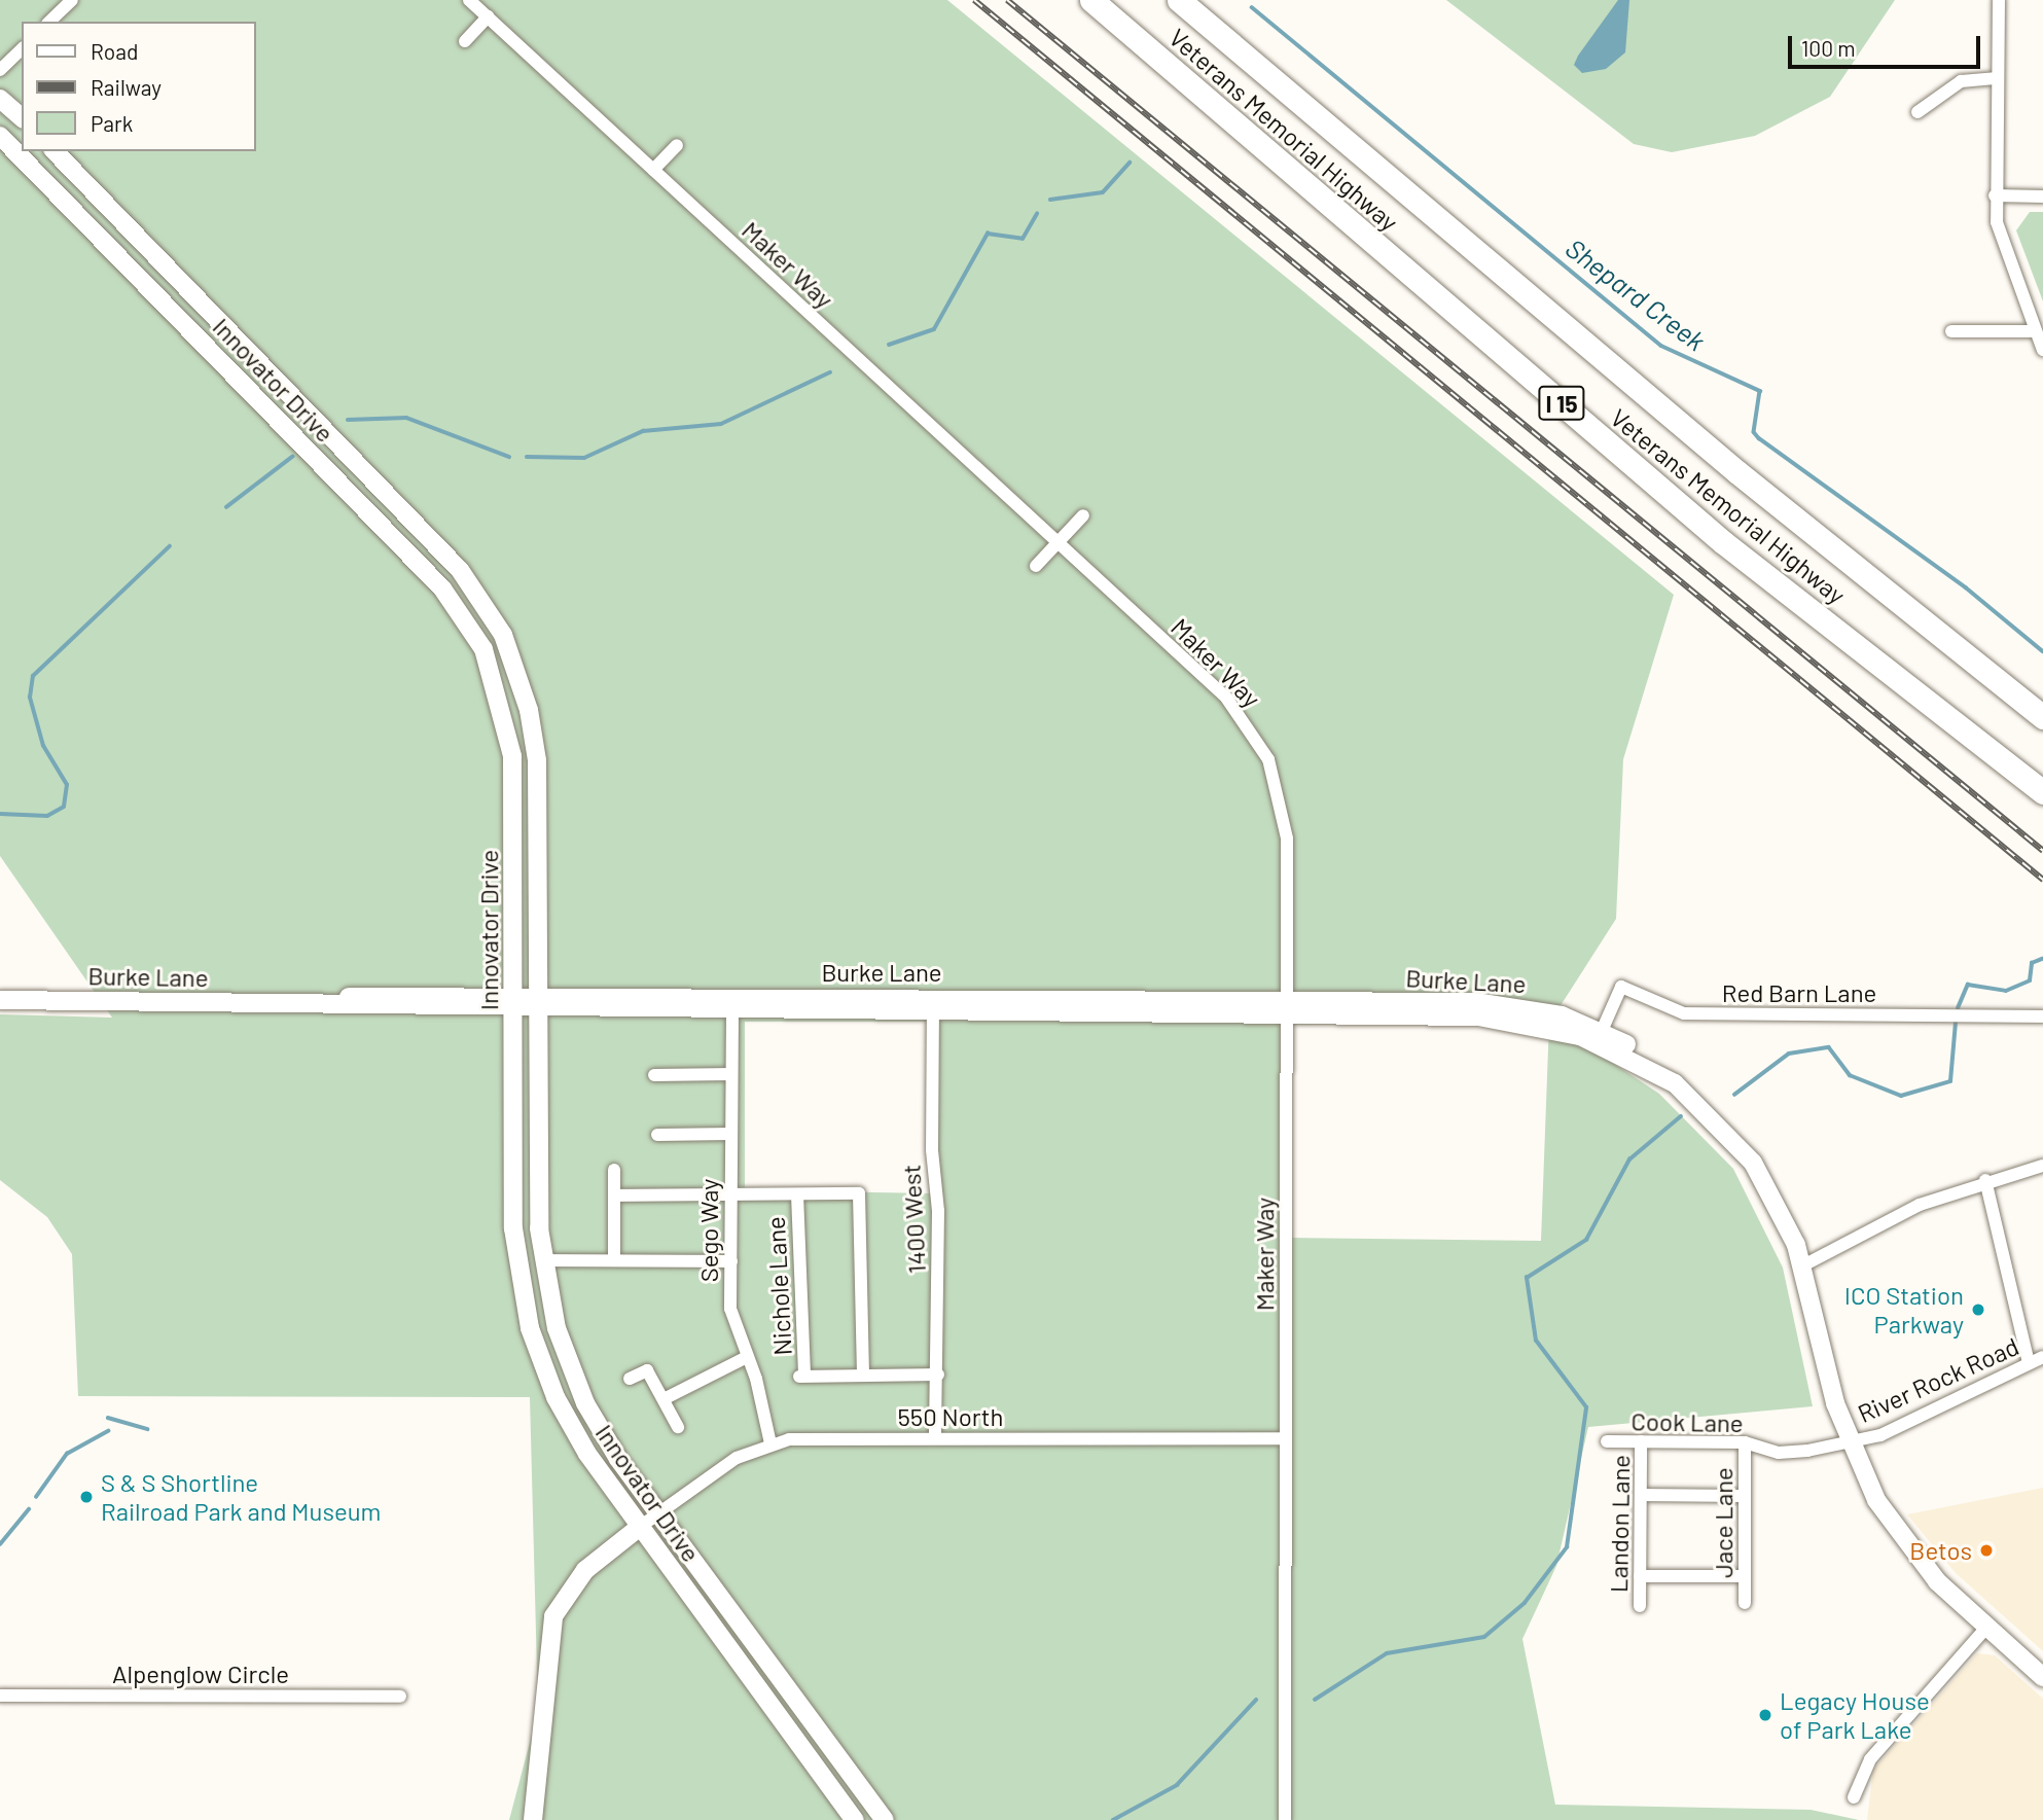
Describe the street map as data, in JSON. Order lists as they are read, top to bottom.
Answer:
{
  "streets": {
    "highway": ["Veterans Memorial Highway", "I 15"],
    "main road": ["Innovator Drive", "Burke Lane"],
    "street": [
      "Maker Way",
      "Red Barn Lane",
      "1400 West",
      "Sego Way",
      "Nichole Lane",
      "River Rock Road",
      "550 North",
      "Cook Lane",
      "Jace Lane",
      "Landon Lane",
      "Alpenglow Circle"
    ]
  },
  "crossings": [
    ["Maker Way", "Burke Lane"],
    ["Maker Way", "550 North"],
    ["Innovator Drive", "Burke Lane"],
    ["Innovator Drive", "550 North"],
    ["Burke Lane", "Red Barn Lane"],
    ["Burke Lane", "1400 West"],
    ["Burke Lane", "Sego Way"],
    ["Burke Lane", "River Rock Road"],
    ["Burke Lane", "Cook Lane"],
    ["1400 West", "550 North"],
    ["Sego Way", "550 North"],
    ["River Rock Road", "Cook Lane"],
    ["Cook Lane", "Jace Lane"],
    ["Cook Lane", "Landon Lane"]
  ],
  "water": ["Shepard Creek"],
  "places": [
    "ICO Station Parkway",
    "S & S Shortline Railroad Park and Museum",
    "Betos",
    "Legacy House of Park Lake"
  ],
  "legend": ["Road", "Railway", "Park"],
  "scale_bar": "100 m"
}
